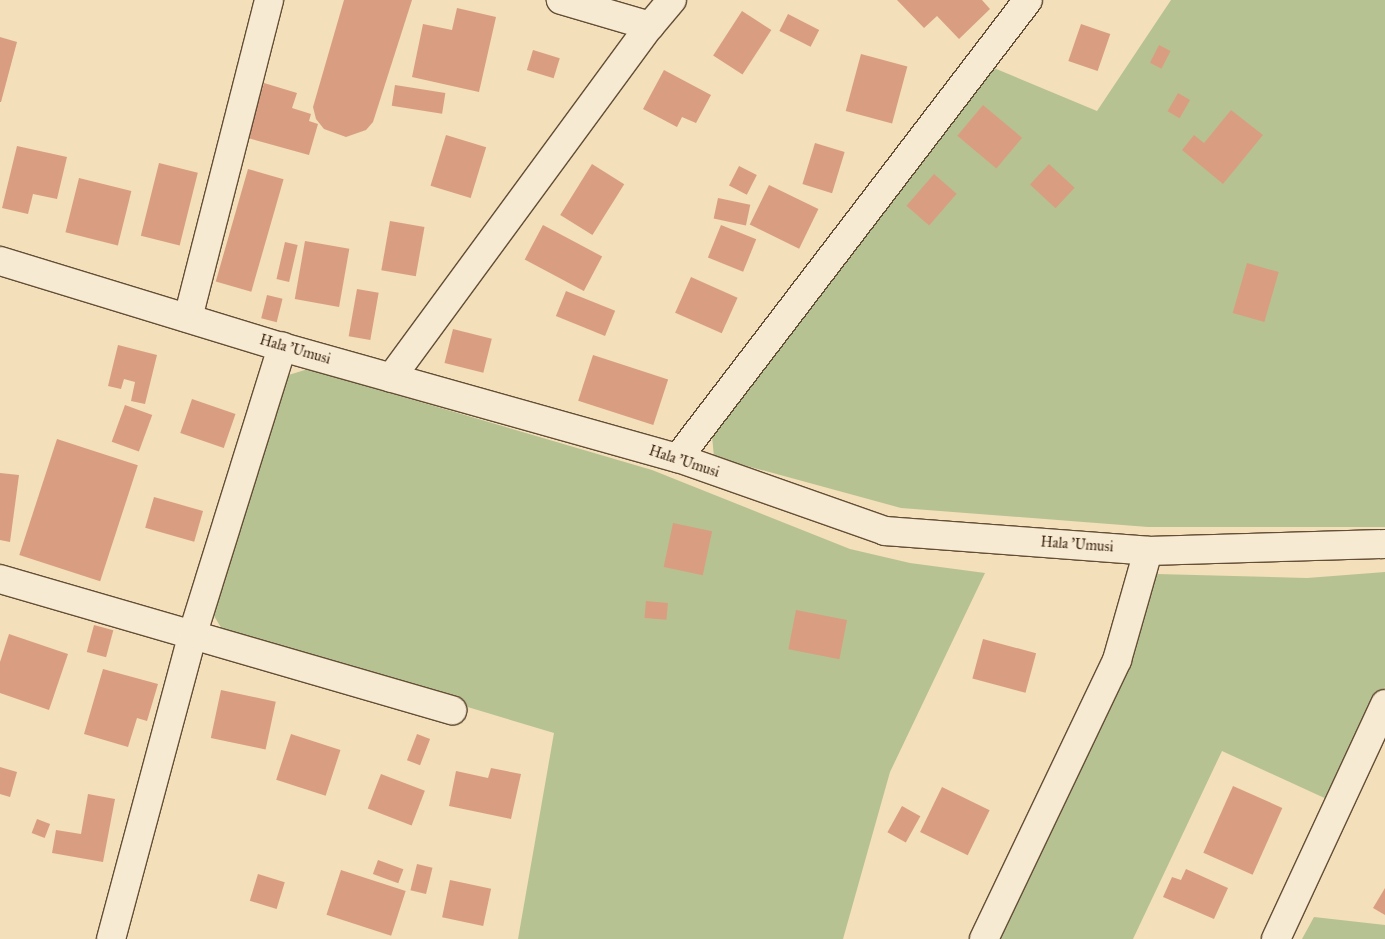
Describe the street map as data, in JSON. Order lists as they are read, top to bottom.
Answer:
{
  "streets": {
    "street": ["Hala 'Umusi"]
  }
}
